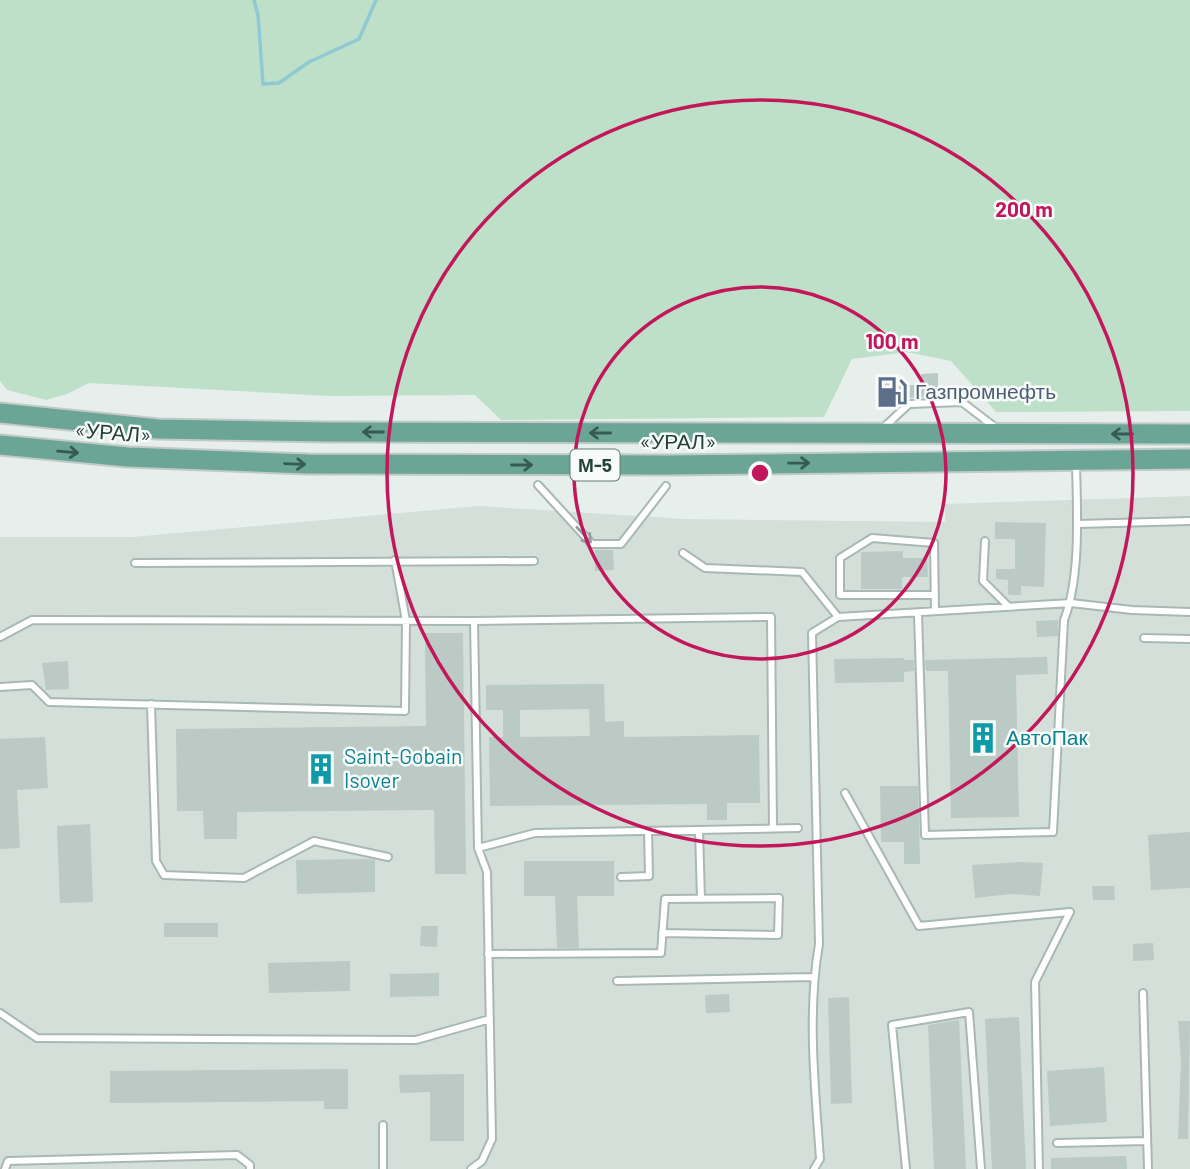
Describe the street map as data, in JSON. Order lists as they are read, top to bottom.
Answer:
{
  "streets": {
    "main road": ["«УРАЛ»", "М-5"]
  },
  "places": {
    "fuel station": ["Газпромнефть"],
    "building": ["АвтоПак", "Saint-Gobain Isover"]
  },
  "rings": ["200 m", "100 m"]
}
